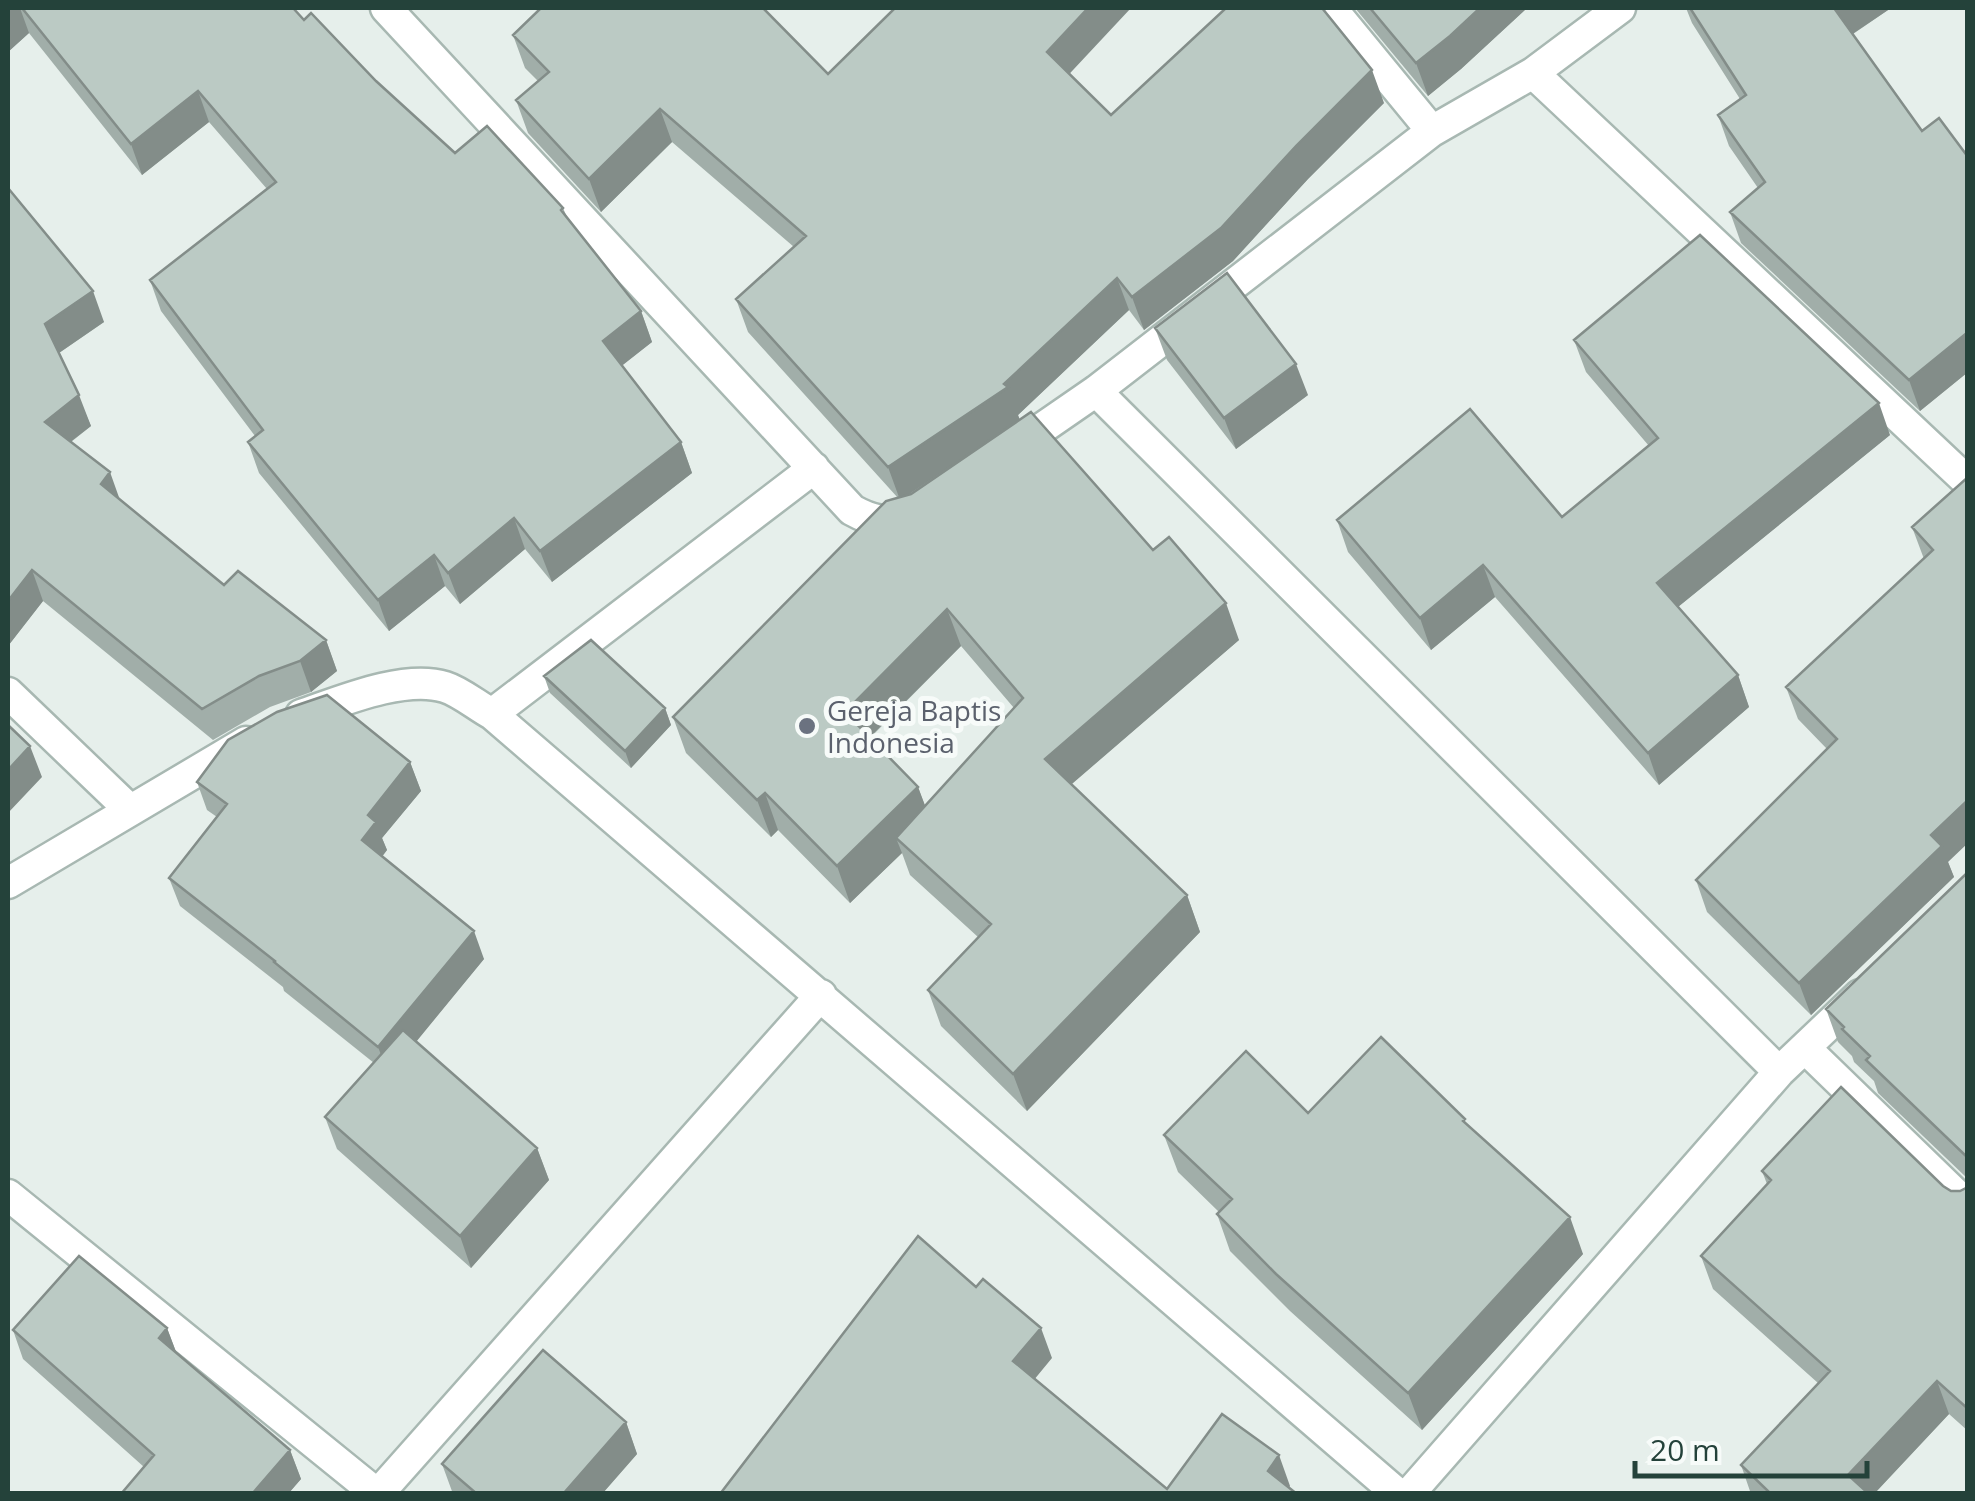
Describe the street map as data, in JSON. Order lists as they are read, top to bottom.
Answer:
{
  "places": ["Gereja Baptis Indonesia"],
  "scale_bar": "20 m"
}
